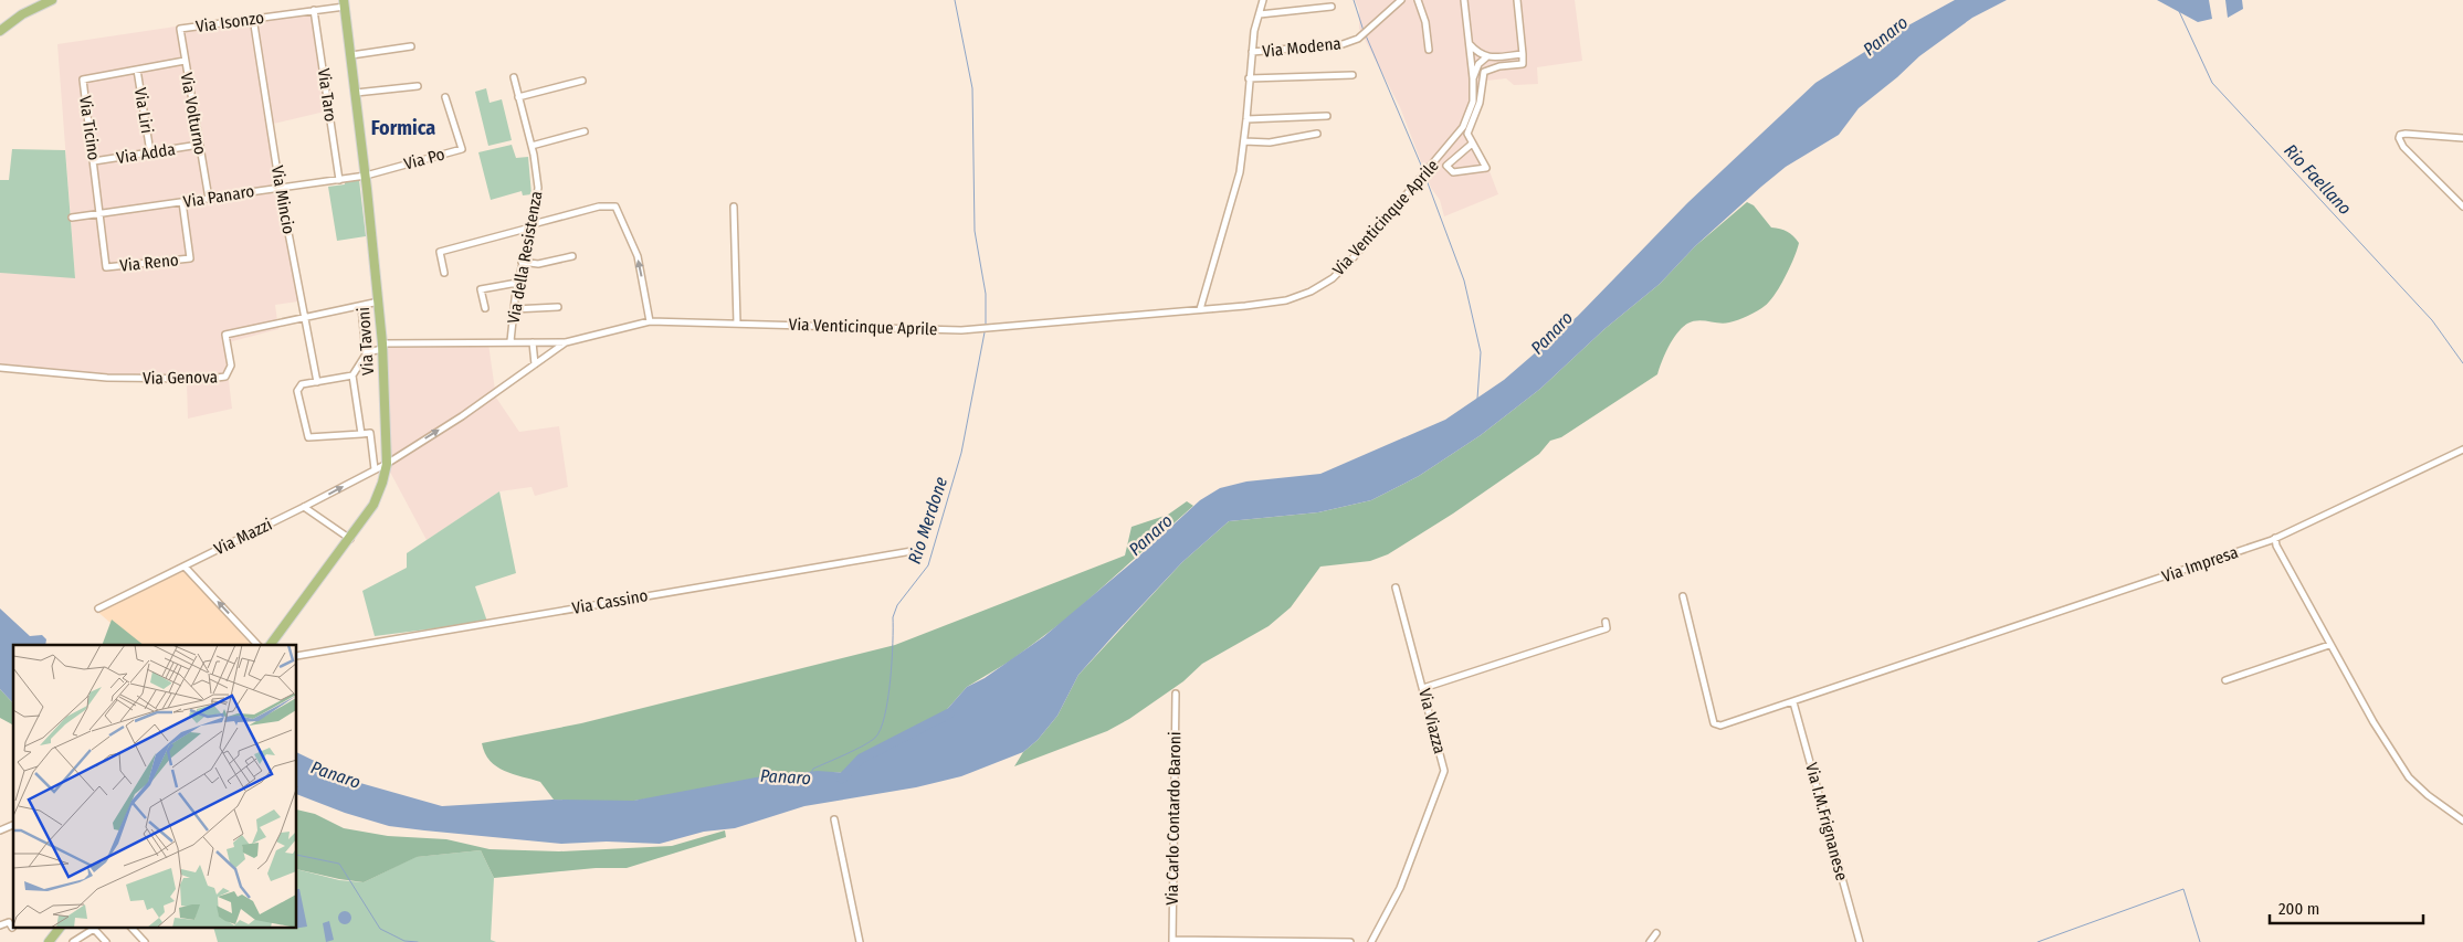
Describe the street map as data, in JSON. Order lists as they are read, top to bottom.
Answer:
{
  "streets": {
    "main road": ["Via Tavoni"],
    "street": [
      "Via Isonzo",
      "Via Modena",
      "Via Taro",
      "Via Liri",
      "Via Volturno",
      "Via Ticino",
      "Via Adda",
      "Via Po",
      "Via Panaro",
      "Via Mincio",
      "Via Venticinque Aprile",
      "Via della Resistenza",
      "Via Reno",
      "Via Genova",
      "Via Mazzi",
      "Via Impresa",
      "Via Cassino",
      "Via Viazza",
      "Via Carlo Contardo Baroni",
      "Via I.M.Frignanese"
    ]
  },
  "crossings": [
    ["Via Isonzo", "Via Taro"],
    ["Via Isonzo", "Via Volturno"],
    ["Via Isonzo", "Via Mincio"],
    ["Via Isonzo", "Via Tavoni"],
    ["Via Taro", "Via Panaro"],
    ["Via Liri", "Via Ticino"],
    ["Via Liri", "Via Adda"],
    ["Via Volturno", "Via Ticino"],
    ["Via Volturno", "Via Adda"],
    ["Via Volturno", "Via Panaro"],
    ["Via Ticino", "Via Adda"],
    ["Via Ticino", "Via Panaro"],
    ["Via Ticino", "Via Reno"],
    ["Via Po", "Via Panaro"],
    ["Via Po", "Via Tavoni"],
    ["Via Panaro", "Via Mincio"],
    ["Via Panaro", "Via Reno"],
    ["Via Panaro", "Via Tavoni"],
    ["Via Mincio", "Via Genova"],
    ["Via Venticinque Aprile", "Via Tavoni"],
    ["Via Venticinque Aprile", "Via Mazzi"],
    ["Via Tavoni", "Via Genova"],
    ["Via Tavoni", "Via Mazzi"],
    ["Via Impresa", "Via I.M.Frignanese"]
  ],
  "districts": ["Formica"],
  "water": ["Panaro", "Rio Faellano", "Rio Merdone"],
  "scale_bar": "200 m"
}
